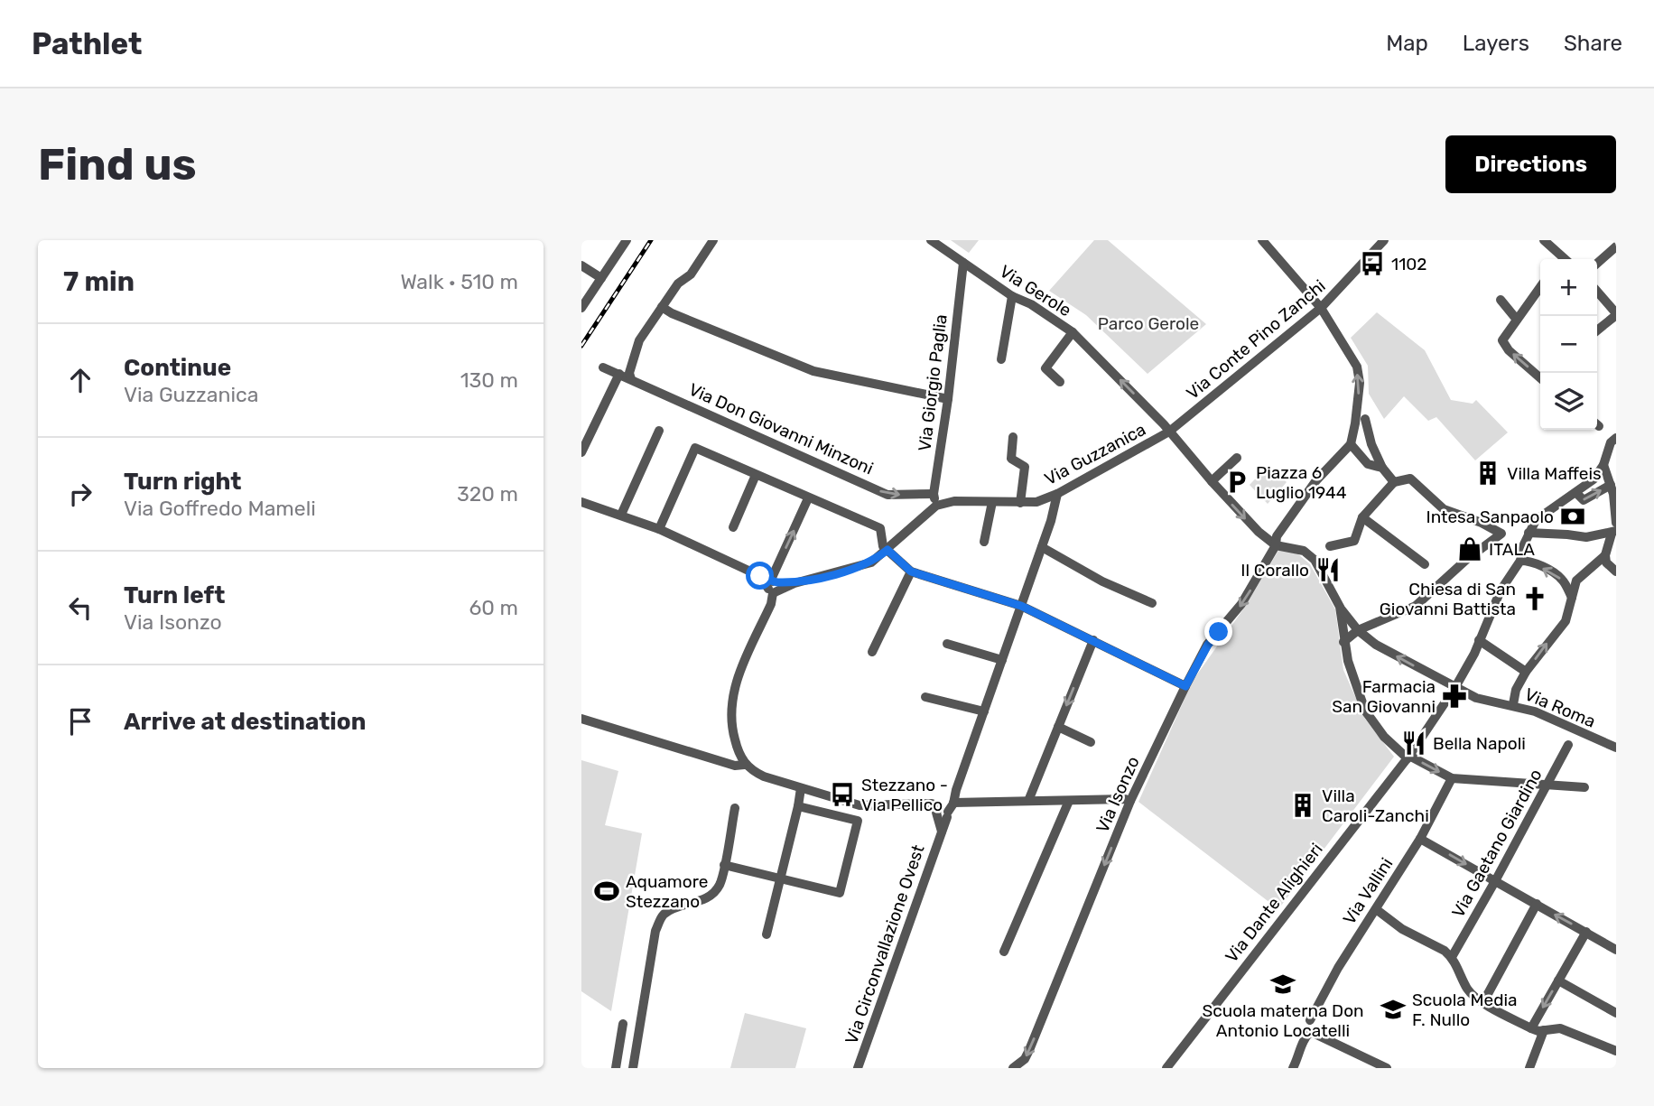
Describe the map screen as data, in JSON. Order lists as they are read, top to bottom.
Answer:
{
  "streets": {
    "street": [
      "Via Gerole",
      "Via Conte Pino Zanchi",
      "Via Giorgio Paglia",
      "Via Don Giovanni Minzoni",
      "Via Guzzanica",
      "Via Roma",
      "Via Isonzo",
      "Via Gaetano Giardino",
      "Via Vallini",
      "Via Dante Alighieri",
      "Via Circonvallazione Ovest"
    ]
  },
  "crossings": [
    ["Via Gerole", "Via Conte Pino Zanchi"],
    ["Via Gerole", "Via Giorgio Paglia"],
    ["Via Gerole", "Via Guzzanica"],
    ["Via Gerole", "Via Isonzo"],
    ["Via Conte Pino Zanchi", "Via Guzzanica"],
    ["Via Giorgio Paglia", "Via Don Giovanni Minzoni"],
    ["Via Giorgio Paglia", "Via Guzzanica"],
    ["Via Guzzanica", "Via Circonvallazione Ovest"],
    ["Via Roma", "Via Dante Alighieri"]
  ],
  "one_way": ["Via Roma"],
  "parks": ["Parco Gerole"],
  "places": {
    "bus stop": ["1102", "Stezzano - Via Pellico"],
    "building": ["Villa Maffeis", "Villa Caroli-Zanchi"],
    "parking": ["Piazza 6 Luglio 1944"],
    "bank": ["Intesa Sanpaolo"],
    "shop": ["ITALA"],
    "restaurant": ["Il Corallo", "Bella Napoli"],
    "church": ["Chiesa di San Giovanni Battista"],
    "pharmacy": ["Farmacia San Giovanni"],
    "sports": ["Aquamore Stezzano"],
    "school or university": ["Scuola materna Don Antonio Locatelli", "Scuola Media F. Nullo"]
  },
  "page": {
    "header": "Pathlet",
    "nav": ["Map", "Layers", "Share"],
    "buttons": "Directions",
    "title": "Find us",
    "heading": ["7 min", "Walk · 510 m"],
    "map_buttons": ["+", "−"],
    "list": [
      ["Continue", "Via Guzzanica", "130 m"],
      ["Turn right", "Via Goffredo Mameli", "320 m"],
      ["Turn left", "Via Isonzo", "60 m"],
      "Arrive at destination"
    ]
  }
}
